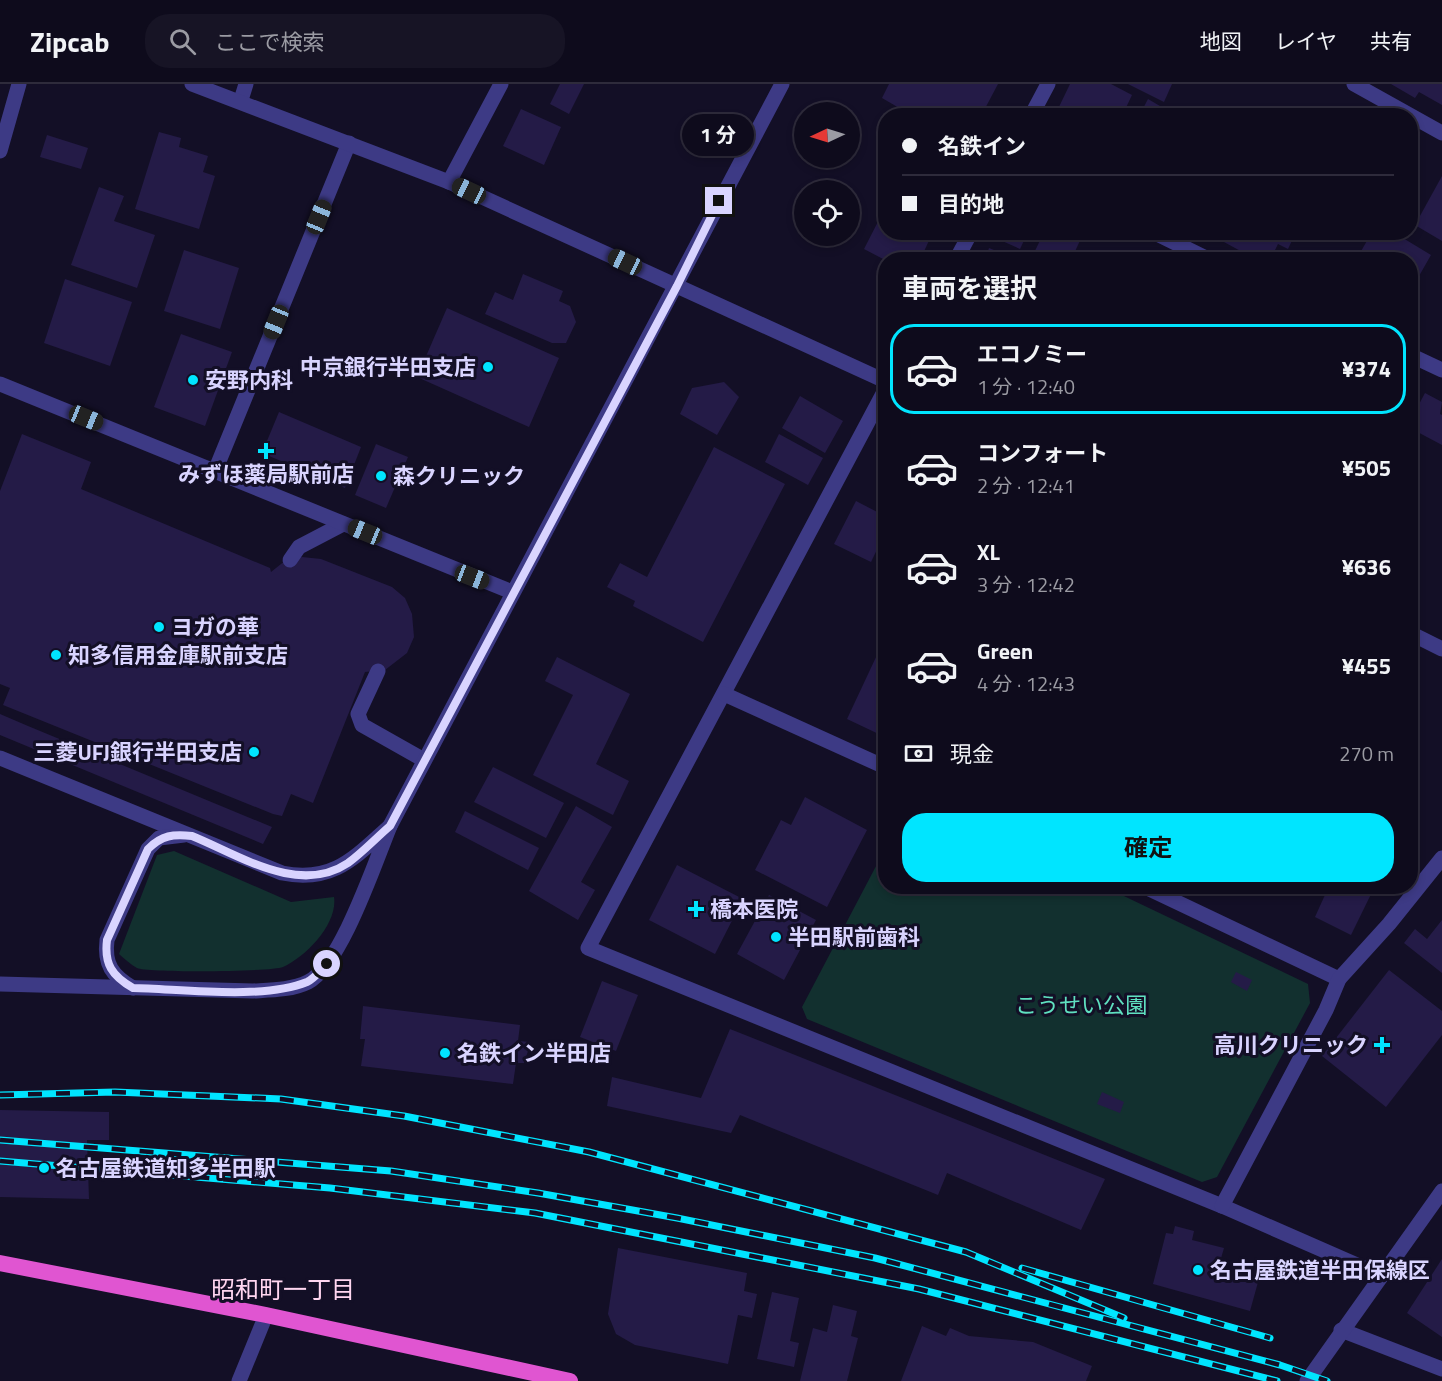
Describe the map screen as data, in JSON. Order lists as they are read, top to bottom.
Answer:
{
  "districts": ["昭和町一丁目"],
  "parks": ["こうせい公園"],
  "places": {
    "other": [
      "中京銀行半田支店",
      "安野内科",
      "森クリニック",
      "ヨガの華",
      "知多信用金庫駅前支店",
      "三菱UFJ銀行半田支店",
      "半田駅前歯科",
      "名鉄イン半田店",
      "名古屋鉄道知多半田駅",
      "名古屋鉄道半田保線区"
    ],
    "health": ["みずほ薬局駅前店", "橋本医院", "高川クリニック"]
  },
  "north": "left",
  "page": {
    "header": "Zipcab",
    "search": "ここで検索",
    "nav": ["地図", "レイヤ", "共有"],
    "banner": ["名鉄イン", "目的地"],
    "bubble": "1 分",
    "heading": "車両を選択",
    "list": [
      {
        "name": "エコノミー",
        "note": "1 分 · 12:40",
        "value": "¥374"
      },
      {
        "name": "コンフォート",
        "note": "2 分 · 12:41",
        "value": "¥505"
      },
      {
        "name": "XL",
        "note": "3 分 · 12:42",
        "value": "¥636"
      },
      {
        "name": "Green",
        "note": "4 分 · 12:43",
        "value": "¥455"
      }
    ],
    "pay": ["現金", "270 m"],
    "buttons": "確定"
  }
}
